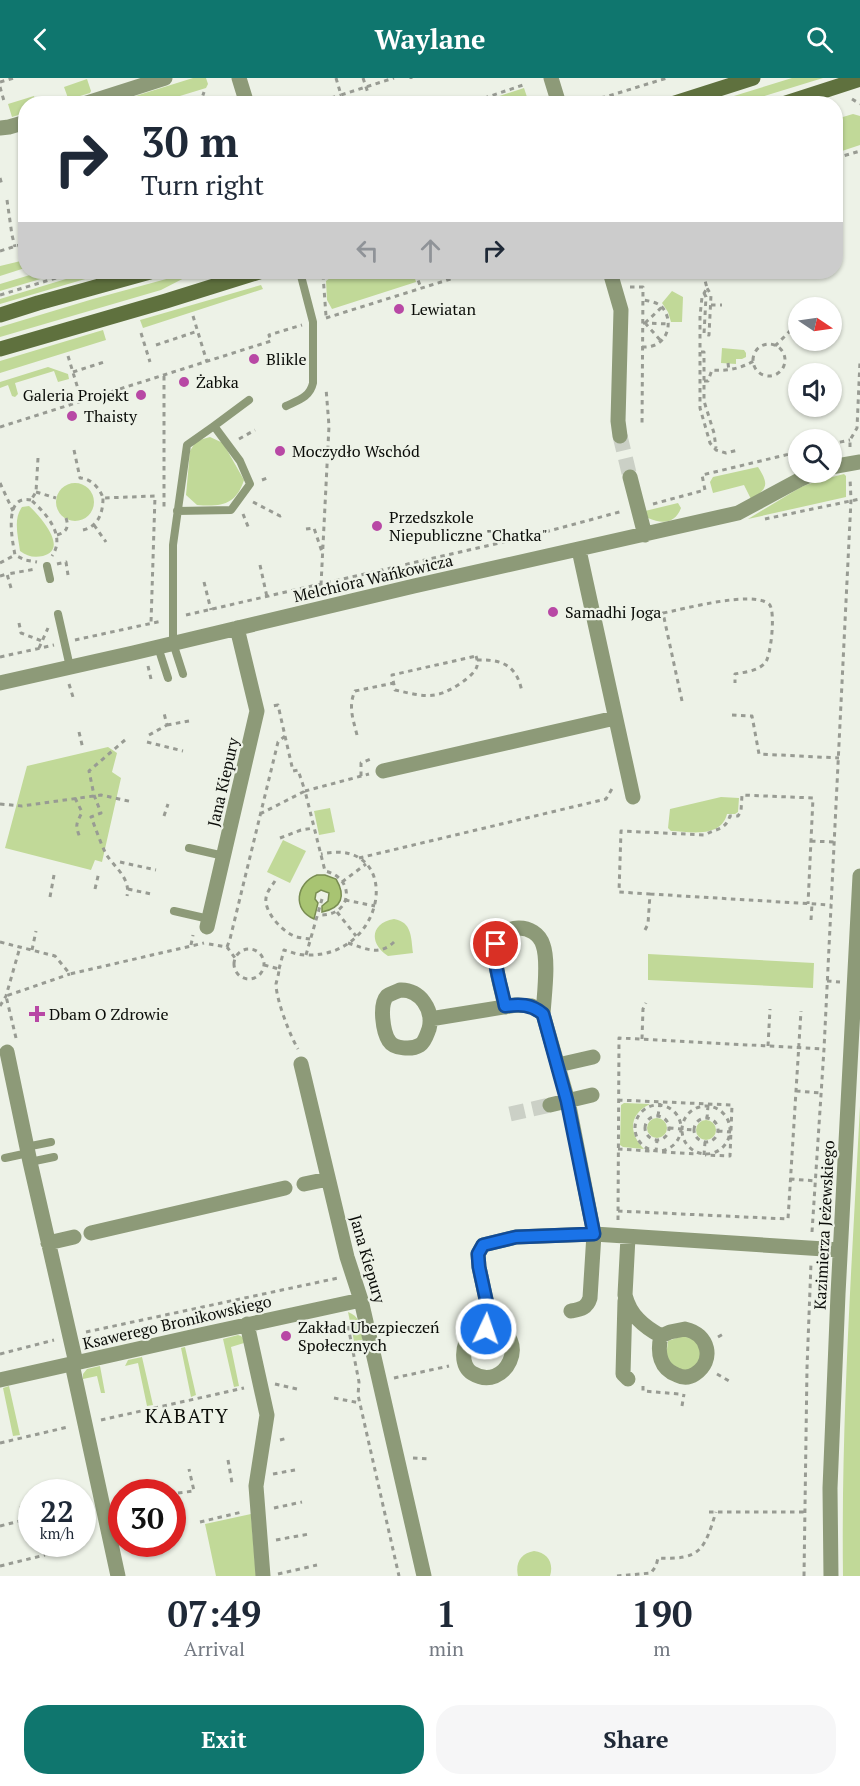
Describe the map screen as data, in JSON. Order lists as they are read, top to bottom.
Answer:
{
  "streets": {
    "street": [
      "Melchiora Wańkowicza",
      "Jana Kiepury",
      "Kazimierza Jeżewskiego",
      "Ksawerego Bronikowskiego"
    ]
  },
  "crossings": [
    ["Melchiora Wańkowicza", "Jana Kiepury"],
    ["Jana Kiepury", "Ksawerego Bronikowskiego"]
  ],
  "districts": ["KABATY"],
  "places": {
    "other": [
      "Lewiatan",
      "Blikle",
      "Żabka",
      "Galeria Projekt",
      "Thaisty",
      "Moczydło Wschód",
      "Przedszkole Niepubliczne \"Chatka\"",
      "Samadhi Joga",
      "Zakład Ubezpieczeń Społecznych"
    ],
    "health": ["Dbam O Zdrowie"]
  },
  "north": "right",
  "page": {
    "header": "Waylane",
    "turn": ["30 m", "Turn right"],
    "speed": "22 km/h",
    "limit": "30",
    "eta": [
      "07:49",
      "Arrival",
      "1",
      "min",
      "190",
      "m"
    ],
    "buttons": ["Exit", "Share"]
  }
}
